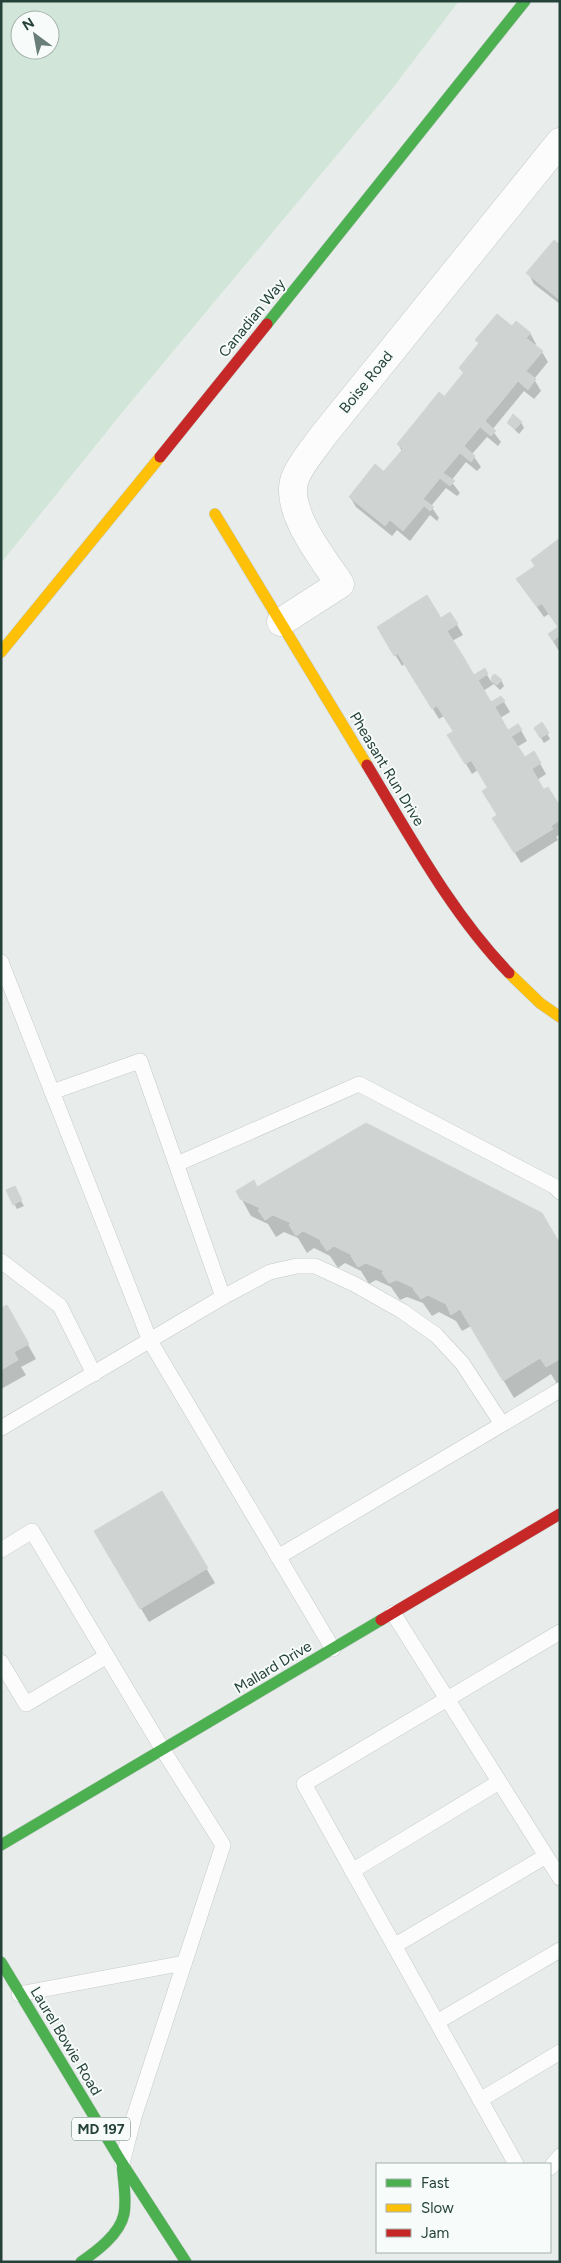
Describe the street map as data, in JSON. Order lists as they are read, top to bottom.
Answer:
{
  "streets": {
    "street": [
      "Canadian Way",
      "Boise Road",
      "Pheasant Run Drive",
      "Mallard Drive",
      "Laurel Bowie Road",
      "MD 197"
    ]
  },
  "crossings": [
    ["Boise Road", "Pheasant Run Drive"]
  ],
  "legend": ["Fast", "Slow", "Jam"],
  "north": "top left"
}
